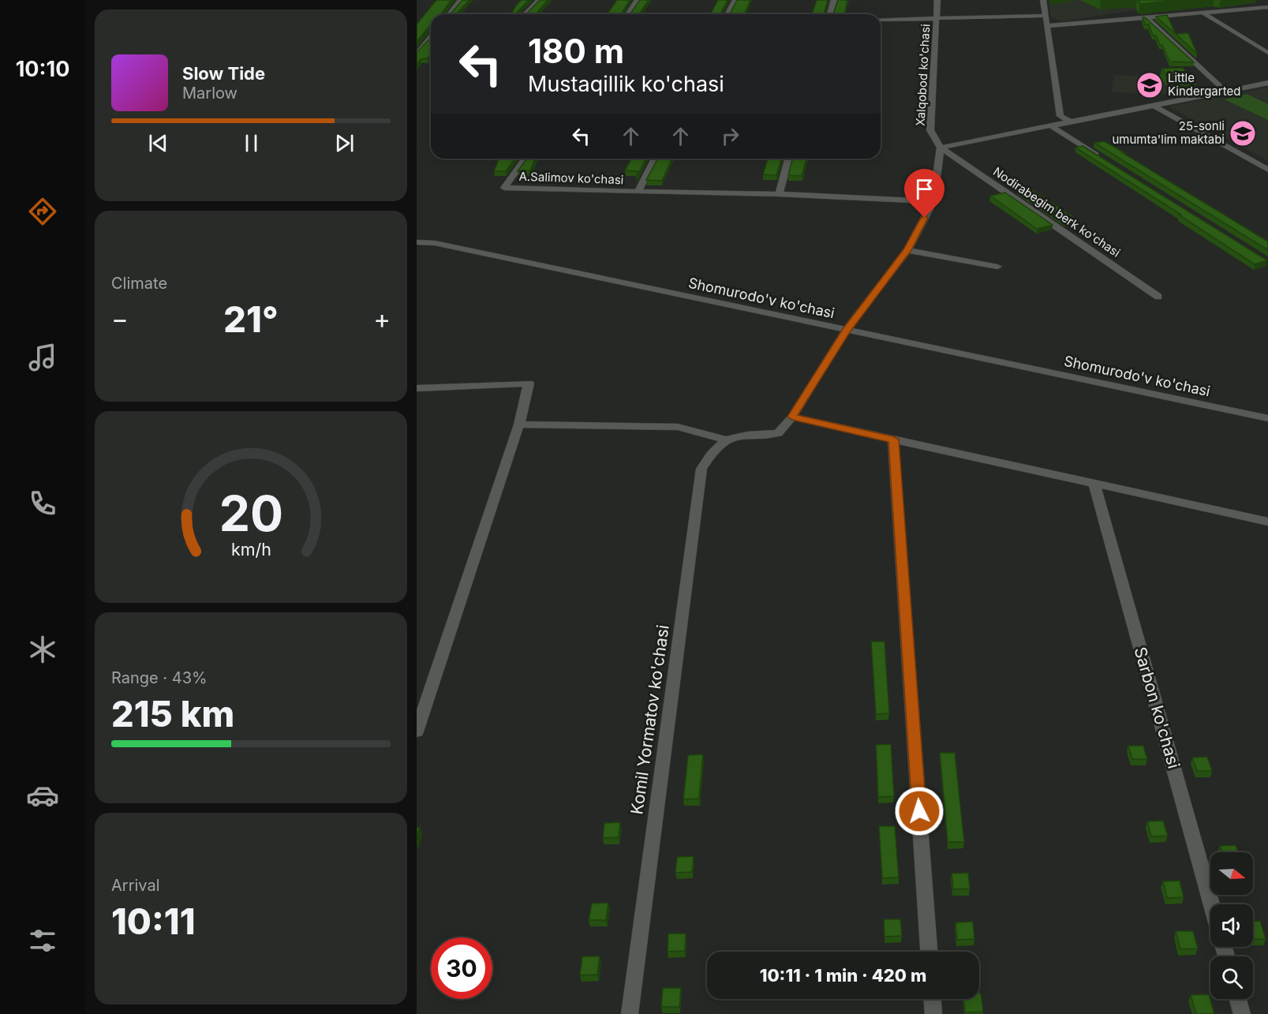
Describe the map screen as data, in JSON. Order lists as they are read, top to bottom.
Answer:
{
  "streets": {
    "street": [
      "Xalqobod ko'chasi",
      "A.Salimov ko'chasi",
      "Nodirabegim berk ko'chasi",
      "Shomurodo'v ko'chasi",
      "Sarbon ko'chasi",
      "Komil Yormatov ko'chasi"
    ]
  },
  "crossings": [
    ["Xalqobod ko'chasi", "Nodirabegim berk ko'chasi"]
  ],
  "places": {
    "school or university": ["Little Kindergarted", "25-sonli umumta'lim maktabi"]
  },
  "north": "right",
  "page": {
    "tabs": "10:10",
    "turn": ["180 m", "Mustaqillik ko'chasi"],
    "song": ["Slow Tide", "Marlow"],
    "tile": [
      "Climate",
      ["Range · 43%", "215 km"],
      ["Arrival", "10:11"]
    ],
    "heat": ["−", "21°", "+"],
    "limit": "30",
    "trip": "10:11 · 1 min · 420 m",
    "gauge": ["20", "km/h"]
  }
}
